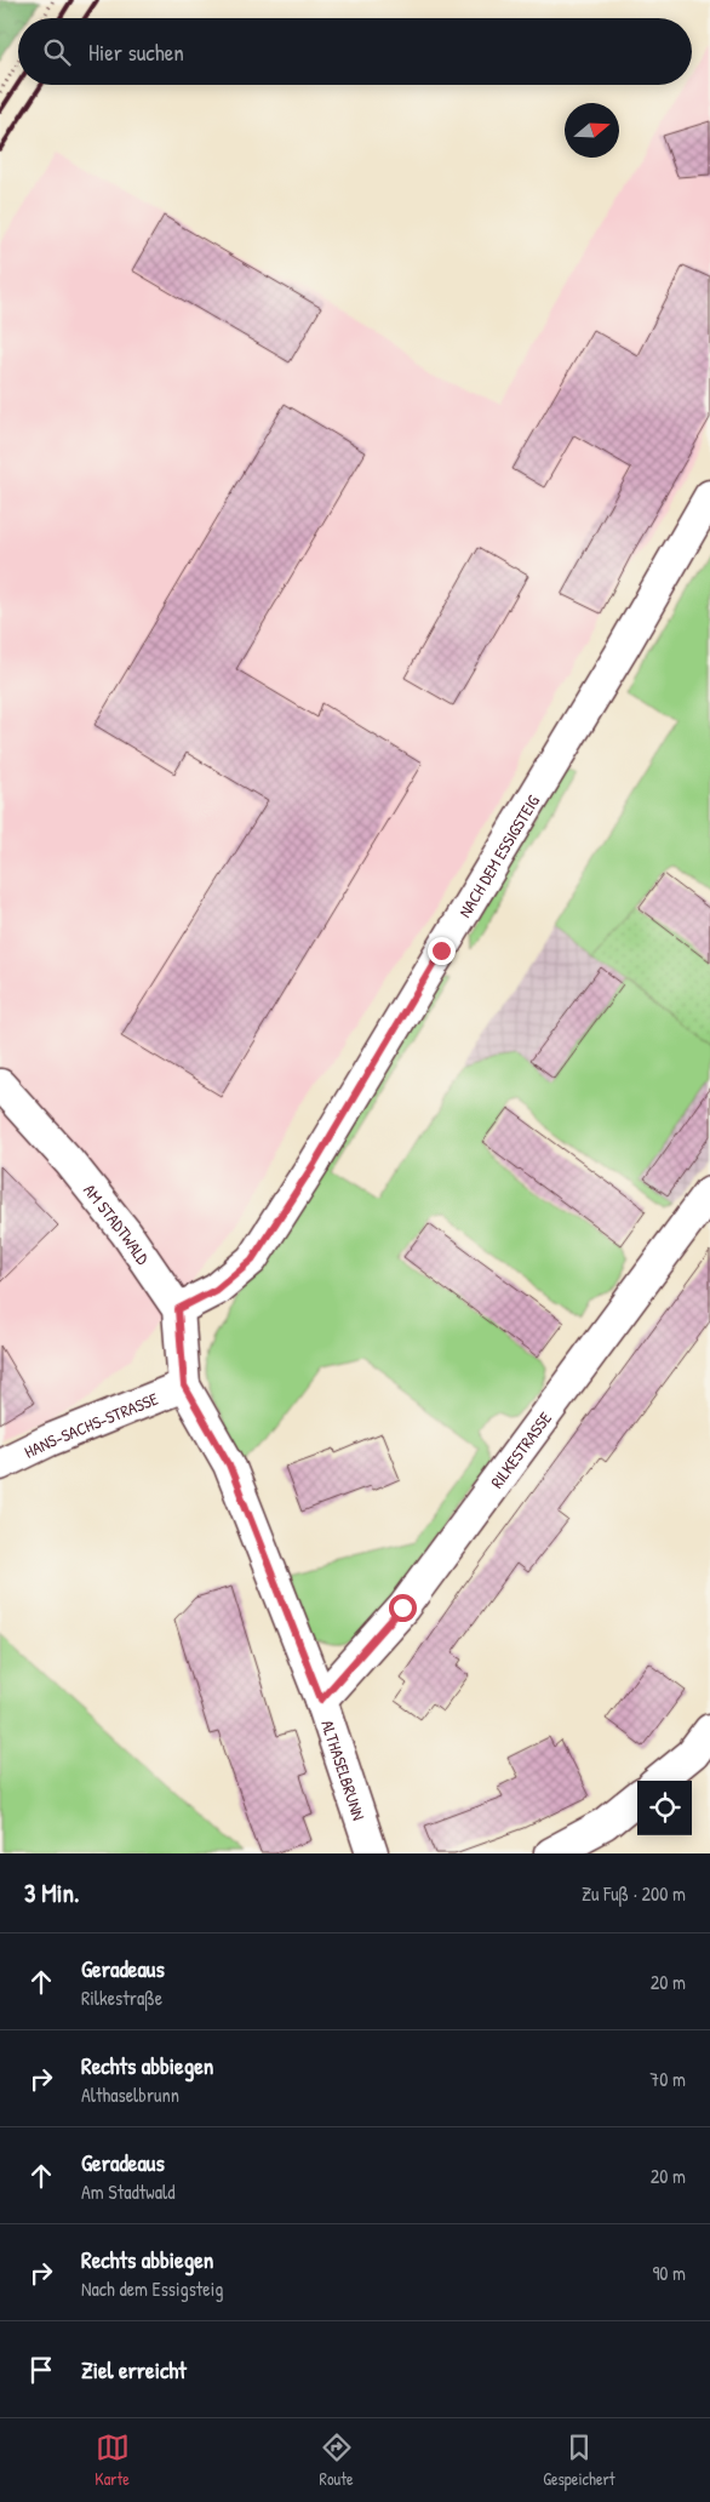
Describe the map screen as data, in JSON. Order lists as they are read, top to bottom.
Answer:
{
  "streets": {
    "street": [
      "NACH DEM ESSIGSTEIG",
      "AM STADTWALD",
      "HANS-SACHS-STRASSE",
      "RILKESTRASSE",
      "ALTHASELBRUNN"
    ]
  },
  "crossings": [
    ["NACH DEM ESSIGSTEIG", "AM STADTWALD"],
    ["AM STADTWALD", "HANS-SACHS-STRASSE"],
    ["AM STADTWALD", "ALTHASELBRUNN"],
    ["HANS-SACHS-STRASSE", "ALTHASELBRUNN"],
    ["RILKESTRASSE", "ALTHASELBRUNN"]
  ],
  "north": "right",
  "page": {
    "search": "Hier suchen",
    "heading": ["3 Min.", "Zu Fuß · 200 m"],
    "list": [
      ["Geradeaus", "Rilkestraße", "20 m"],
      ["Rechts abbiegen", "Althaselbrunn", "70 m"],
      ["Geradeaus", "Am Stadtwald", "20 m"],
      ["Rechts abbiegen", "Nach dem Essigsteig", "90 m"],
      "Ziel erreicht"
    ],
    "nav": ["Karte", "Route", "Gespeichert"]
  }
}
